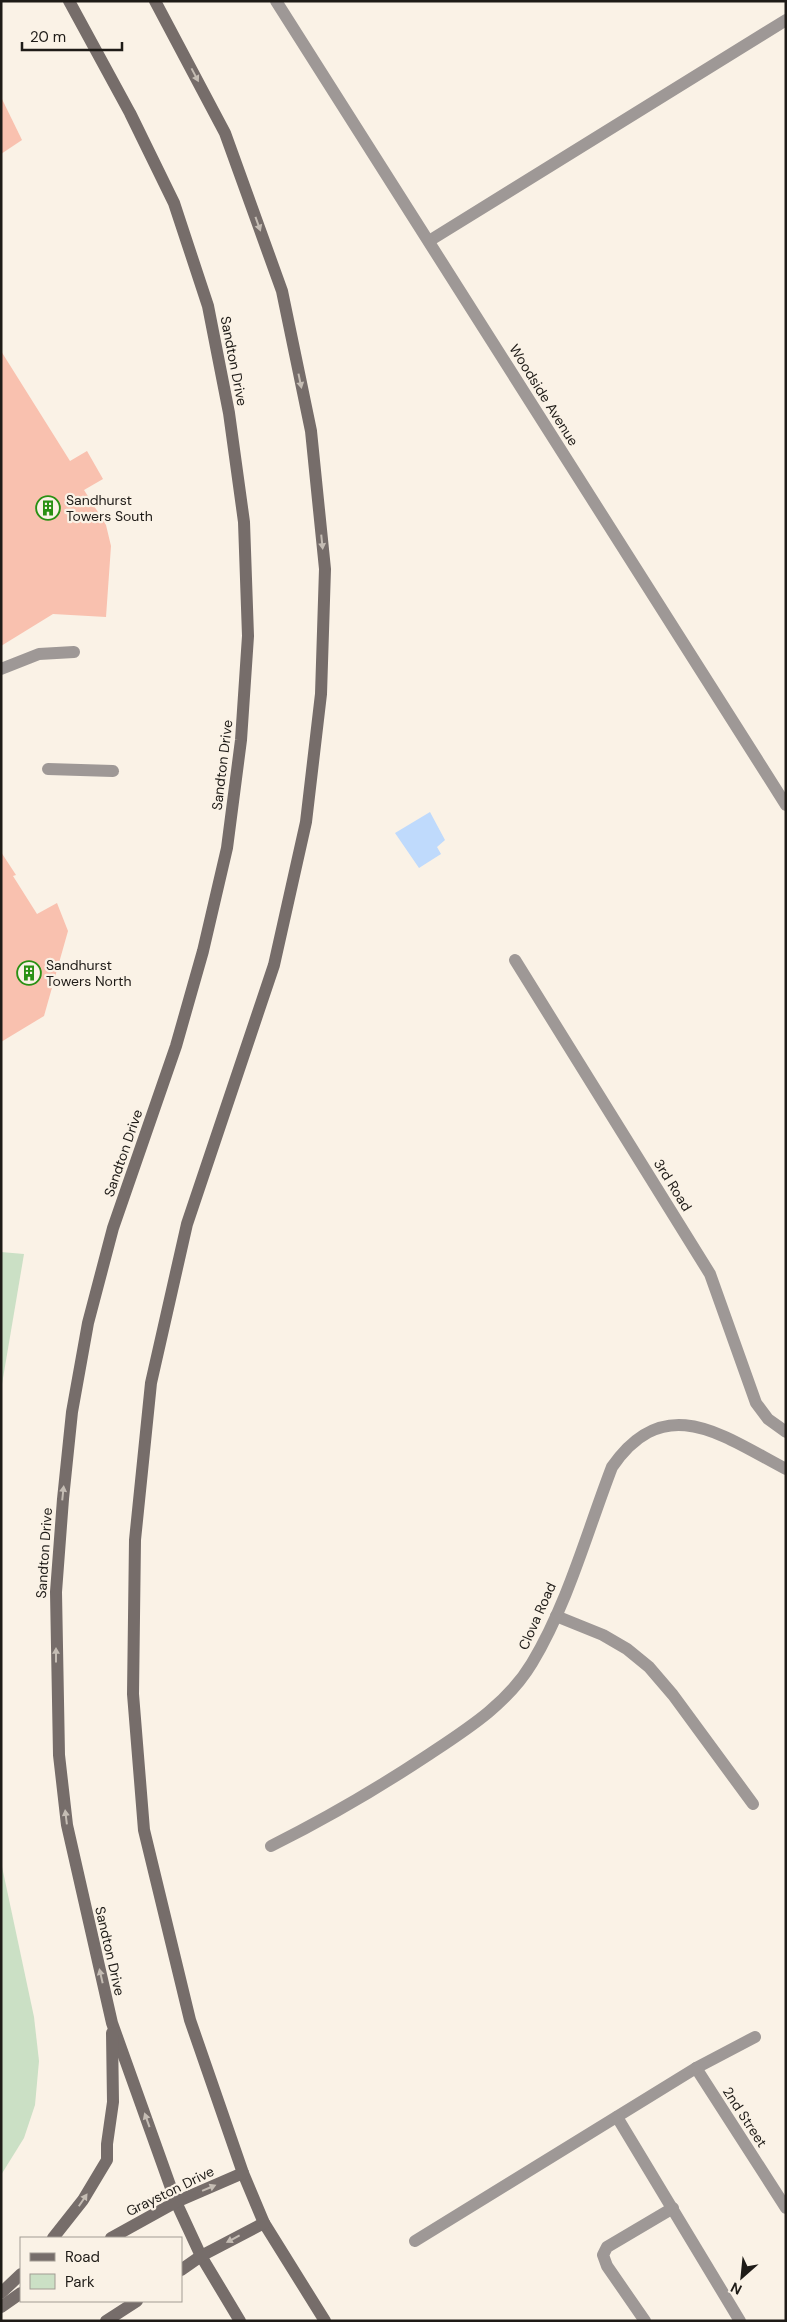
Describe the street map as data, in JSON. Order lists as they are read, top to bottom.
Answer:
{
  "streets": {
    "main road": ["Sandton Drive", "Grayston Drive"],
    "street": [
      "Woodside Avenue",
      "3rd Road",
      "Clova Road",
      "2nd Street"
    ]
  },
  "crossings": [
    ["Sandton Drive", "Grayston Drive"]
  ],
  "places": {
    "building": ["Sandhurst Towers South", "Sandhurst Towers North"]
  },
  "legend": ["Road", "Park"],
  "scale_bar": "20 m",
  "north": "bottom left"
}
